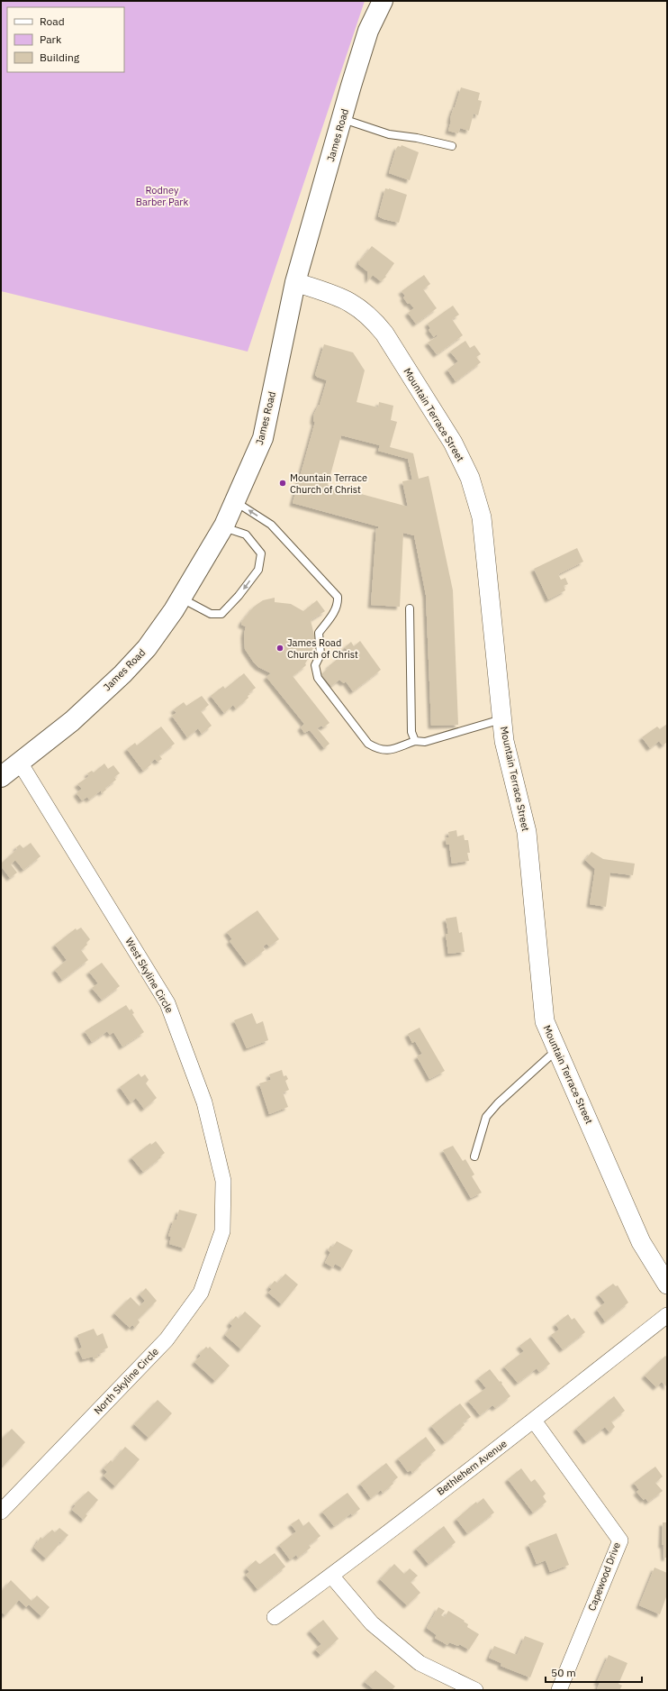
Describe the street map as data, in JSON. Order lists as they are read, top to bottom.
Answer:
{
  "streets": {
    "main road": ["James Road"],
    "street": [
      "Mountain Terrace Street",
      "West Skyline Circle",
      "North Skyline Circle",
      "Bethlehem Avenue",
      "Capewood Drive"
    ]
  },
  "crossings": [
    ["James Road", "Mountain Terrace Street"],
    ["James Road", "West Skyline Circle"],
    ["West Skyline Circle", "North Skyline Circle"],
    ["Bethlehem Avenue", "Capewood Drive"]
  ],
  "parks": ["Rodney Barber Park"],
  "places": ["Mountain Terrace Church of Christ", "James Road Church of Christ"],
  "legend": ["Road", "Park", "Building"],
  "scale_bar": "50 m"
}
